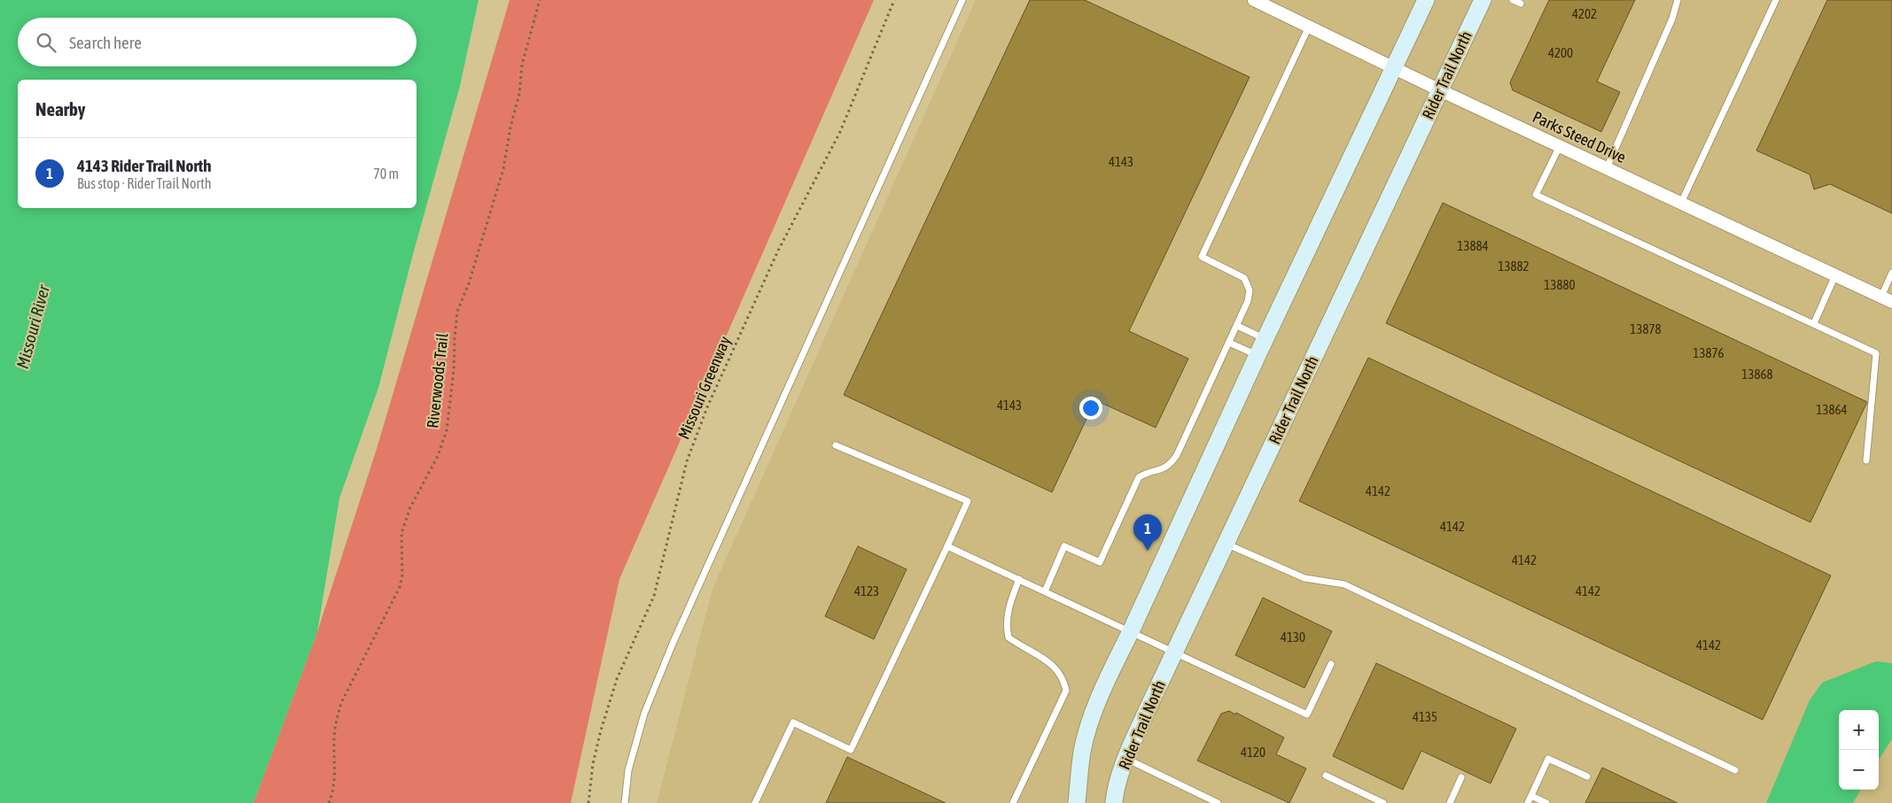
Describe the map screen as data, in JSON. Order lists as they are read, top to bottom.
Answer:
{
  "streets": {
    "street": ["Rider Trail North", "Parks Steed Drive"],
    "path": ["Riverwoods Trail", "Missouri Greenway"]
  },
  "crossings": [
    ["Rider Trail North", "Parks Steed Drive"]
  ],
  "water": ["Missouri River"],
  "house_numbers": [
    "4202",
    "4200",
    "4143",
    "13884",
    "13882",
    "13880",
    "13878",
    "13876",
    "13868",
    "4143",
    "13864",
    "4142",
    "4142",
    "4142",
    "4123",
    "4142",
    "4130",
    "4142",
    "4135",
    "4120"
  ],
  "page": {
    "search": "Search here",
    "heading": "Nearby",
    "list": [
      {
        "mark": "1",
        "name": "4143 Rider Trail North",
        "note": "Bus stop · Rider Trail North",
        "value": "70 m"
      }
    ],
    "pins": "1",
    "map_buttons": ["+", "−"]
  }
}
